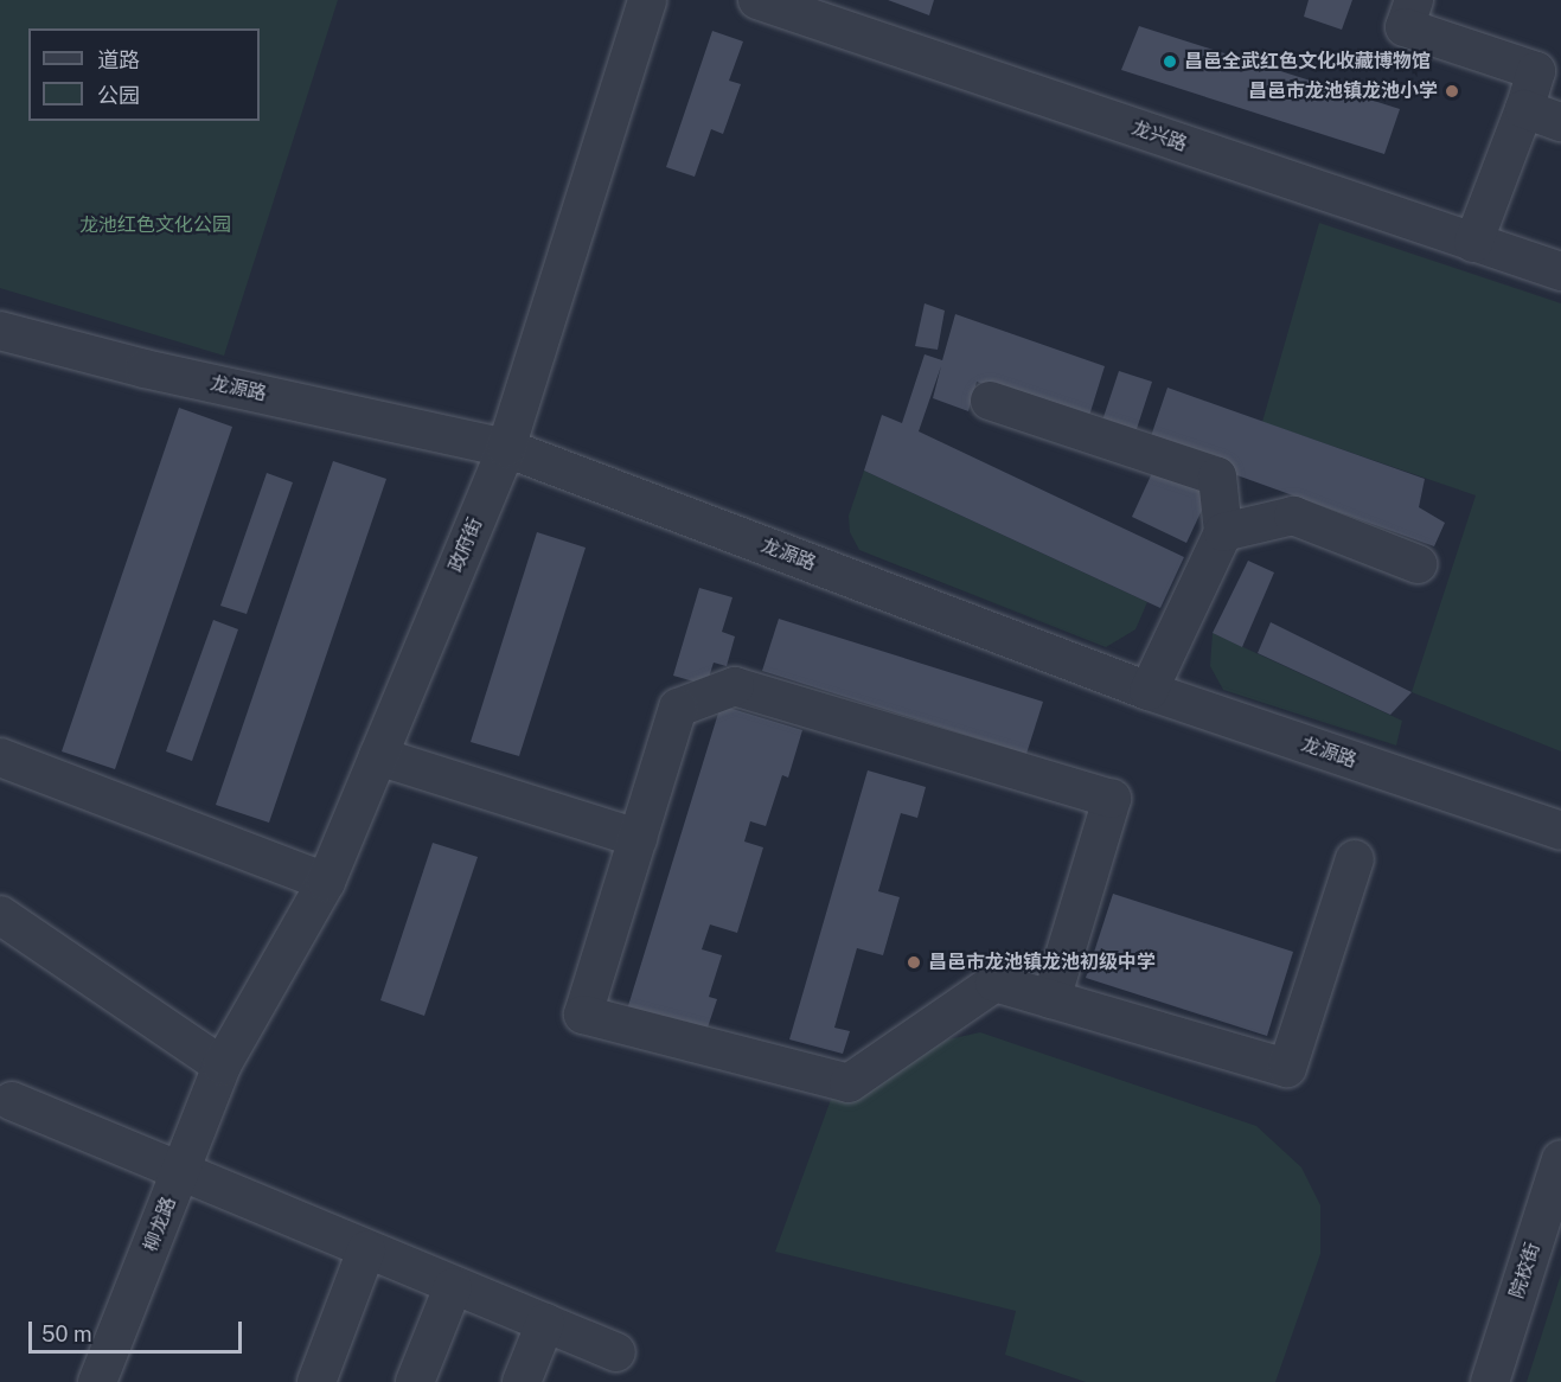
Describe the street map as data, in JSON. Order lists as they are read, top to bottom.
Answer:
{
  "streets": {
    "street": [
      "龙兴路",
      "龙源路",
      "政府街",
      "柳龙路",
      "院校街"
    ]
  },
  "crossings": [
    ["龙源路", "政府街"],
    ["政府街", "柳龙路"]
  ],
  "parks": ["龙池红色文化公园"],
  "places": ["昌邑全武红色文化收藏博物馆", "昌邑市龙池镇龙池小学", "昌邑市龙池镇龙池初级中学"],
  "legend": ["道路", "公园"],
  "scale_bar": "50 m"
}
